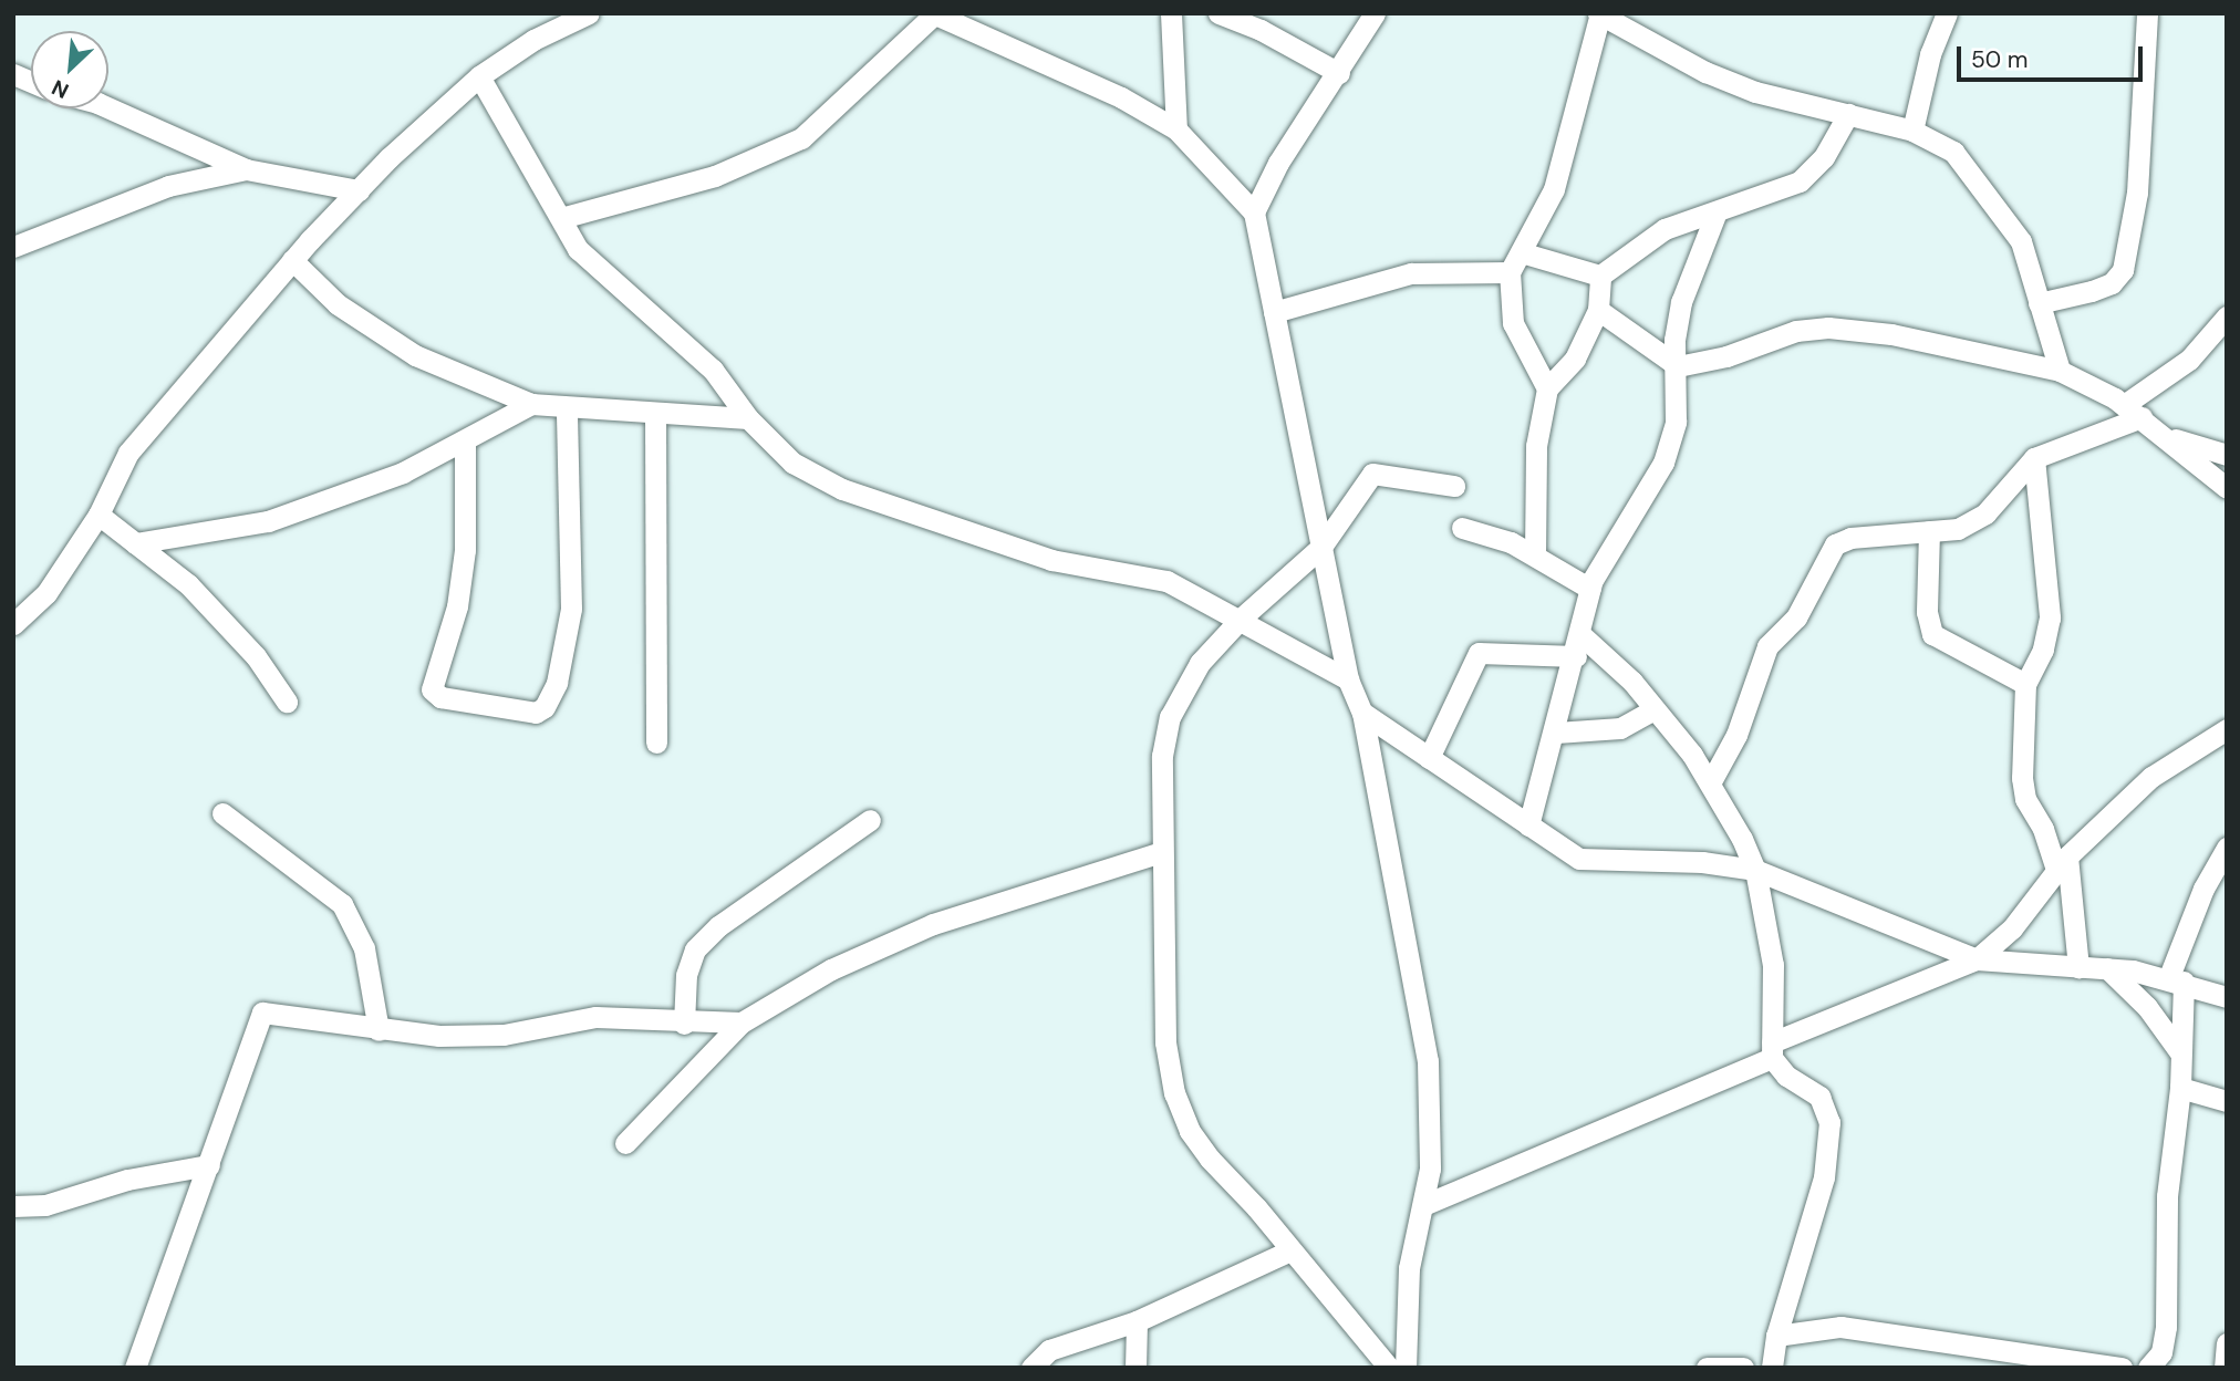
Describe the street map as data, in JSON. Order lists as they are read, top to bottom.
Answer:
{
  "scale_bar": "50 m",
  "north": "bottom left"
}
